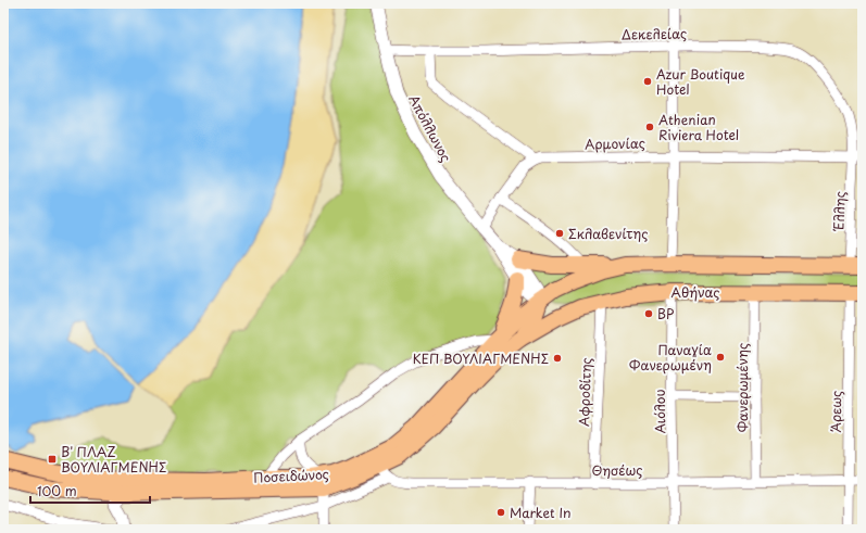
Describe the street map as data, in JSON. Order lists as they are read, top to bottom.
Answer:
{
  "streets": {
    "main road": ["Αθήνας", "Ποσειδώνος"],
    "street": [
      "Δεκελείας",
      "Απόλλωνος",
      "Αρμονίας",
      "Έλλης",
      "Φανερωμένης",
      "Αφροδίτης",
      "Αιόλου",
      "Άρεως",
      "Θησέως"
    ]
  },
  "crossings": [
    ["Δεκελείας", "Απόλλωνος"],
    ["Δεκελείας", "Αρμονίας"],
    ["Δεκελείας", "Έλλης"],
    ["Αρμονίας", "Έλλης"],
    ["Αθήνας", "Φανερωμένης"],
    ["Αθήνας", "Αφροδίτης"],
    ["Αθήνας", "Αιόλου"],
    ["Αθήνας", "Άρεως"],
    ["Αθήνας", "Ποσειδώνος"],
    ["Φανερωμένης", "Θησέως"],
    ["Αφροδίτης", "Θησέως"],
    ["Αιόλου", "Θησέως"],
    ["Άρεως", "Θησέως"],
    ["Θησέως", "Ποσειδώνος"]
  ],
  "places": {
    "other": [
      "Azur Boutique Hotel",
      "Athenian Riviera Hotel",
      "Σκλαβενίτης",
      "BP",
      "Παναγία Φανερωμένη",
      "ΚΕΠ ΒΟΥΛΙΑΓΜΕΝΗΣ",
      "Market In"
    ],
    "transit": ["Β' ΠΛΑΖ ΒΟΥΛΙΑΓΜΕΝΗΣ"]
  },
  "scale_bar": "100 m"
}
